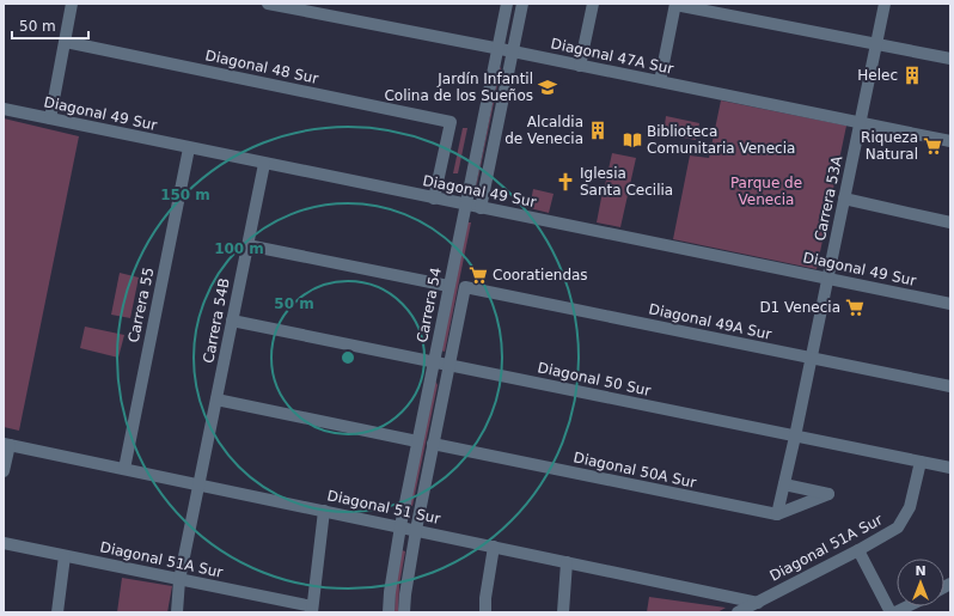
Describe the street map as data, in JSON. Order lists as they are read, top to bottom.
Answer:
{
  "streets": {
    "street": [
      "Diagonal 47A Sur",
      "Diagonal 48 Sur",
      "Diagonal 49 Sur",
      "Carrera 53A",
      "Carrera 55",
      "Carrera 54",
      "Carrera 54B",
      "Diagonal 49A Sur",
      "Diagonal 50 Sur",
      "Diagonal 50A Sur",
      "Diagonal 51 Sur",
      "Diagonal 51A Sur"
    ]
  },
  "crossings": [
    ["Diagonal 47A Sur", "Carrera 53A"],
    ["Diagonal 47A Sur", "Carrera 54"],
    ["Diagonal 48 Sur", "Diagonal 49 Sur"],
    ["Diagonal 49 Sur", "Carrera 53A"],
    ["Diagonal 49 Sur", "Carrera 55"],
    ["Diagonal 49 Sur", "Carrera 54"],
    ["Diagonal 49 Sur", "Carrera 54B"],
    ["Carrera 53A", "Diagonal 49A Sur"],
    ["Carrera 53A", "Diagonal 50 Sur"],
    ["Carrera 53A", "Diagonal 50A Sur"],
    ["Carrera 55", "Diagonal 51 Sur"],
    ["Carrera 54", "Diagonal 50 Sur"],
    ["Carrera 54", "Diagonal 51 Sur"],
    ["Carrera 54B", "Diagonal 50 Sur"],
    ["Carrera 54B", "Diagonal 51 Sur"],
    ["Carrera 54B", "Diagonal 51A Sur"],
    ["Diagonal 49A Sur", "Diagonal 50 Sur"],
    ["Diagonal 50 Sur", "Diagonal 51A Sur"],
    ["Diagonal 51 Sur", "Diagonal 51A Sur"]
  ],
  "parks": ["Parque de Venecia"],
  "places": {
    "building": ["Helec", "Alcaldia de Venecia"],
    "school or university": ["Jardín Infantil Colina de los Sueños"],
    "library": ["Biblioteca Comunitaria Venecia"],
    "supermarket": ["Riqueza Natural", "Cooratiendas", "D1 Venecia"],
    "church": ["Iglesia Santa Cecilia"]
  },
  "scale_bar": "50 m",
  "north": "top",
  "rings": ["150 m", "100 m", "50 m"]
}
